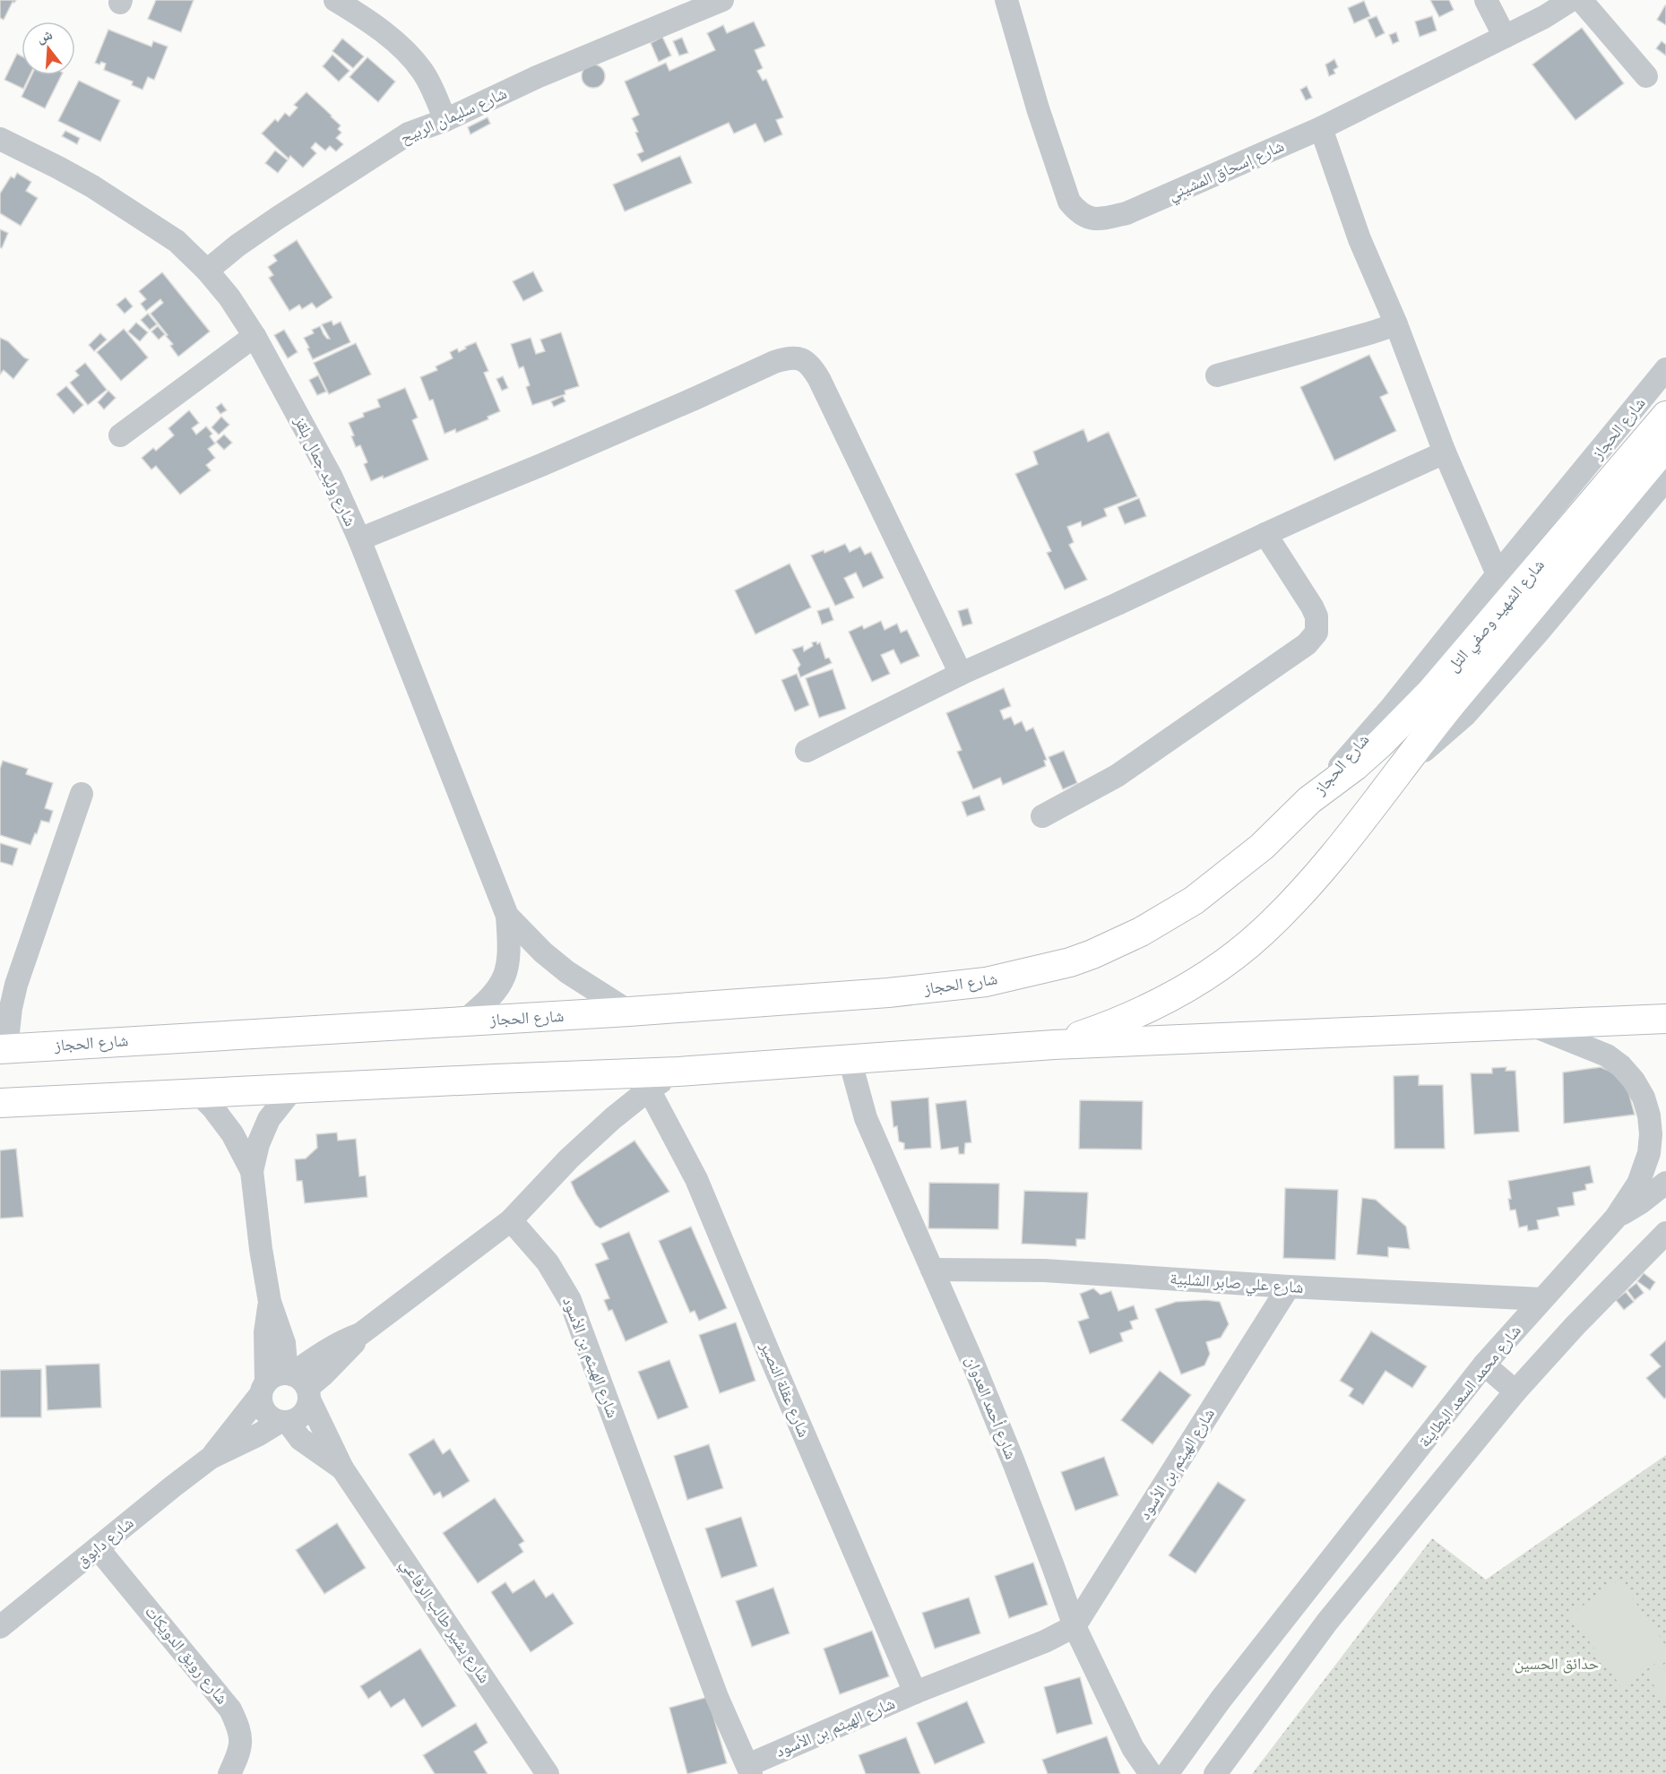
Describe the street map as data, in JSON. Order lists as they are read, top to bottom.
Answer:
{
  "streets": {
    "main road": ["شارع الحجاز", "شارع الشهيد وصفي التل"],
    "street": [
      "شارع سليمان الربيح",
      "شارع إسحاق المشيني",
      "شارع وليد جمال بلقز",
      "شارع علي صابر الشلبية",
      "شارع الهيثم بن الأسود",
      "شارع محمد السعد البطاينة",
      "شارع عقلة النصير",
      "شارع أحمد العدوان",
      "شارع دابوق",
      "شارع بشير طالب الرفاعي",
      "شارع رويق الدويكات"
    ]
  },
  "crossings": [
    ["شارع سليمان الربيح", "شارع وليد جمال بلقز"],
    ["شارع الحجاز", "شارع وليد جمال بلقز"],
    ["شارع الحجاز", "شارع الشهيد وصفي التل"],
    ["شارع علي صابر الشلبية", "شارع الهيثم بن الأسود"],
    ["شارع علي صابر الشلبية", "شارع محمد السعد البطاينة"],
    ["شارع علي صابر الشلبية", "شارع أحمد العدوان"],
    ["شارع الهيثم بن الأسود", "شارع عقلة النصير"],
    ["شارع الهيثم بن الأسود", "شارع أحمد العدوان"],
    ["شارع دابوق", "شارع بشير طالب الرفاعي"],
    ["شارع دابوق", "شارع رويق الدويكات"]
  ],
  "parks": ["حدائق الحسين"],
  "north": "top"
}
